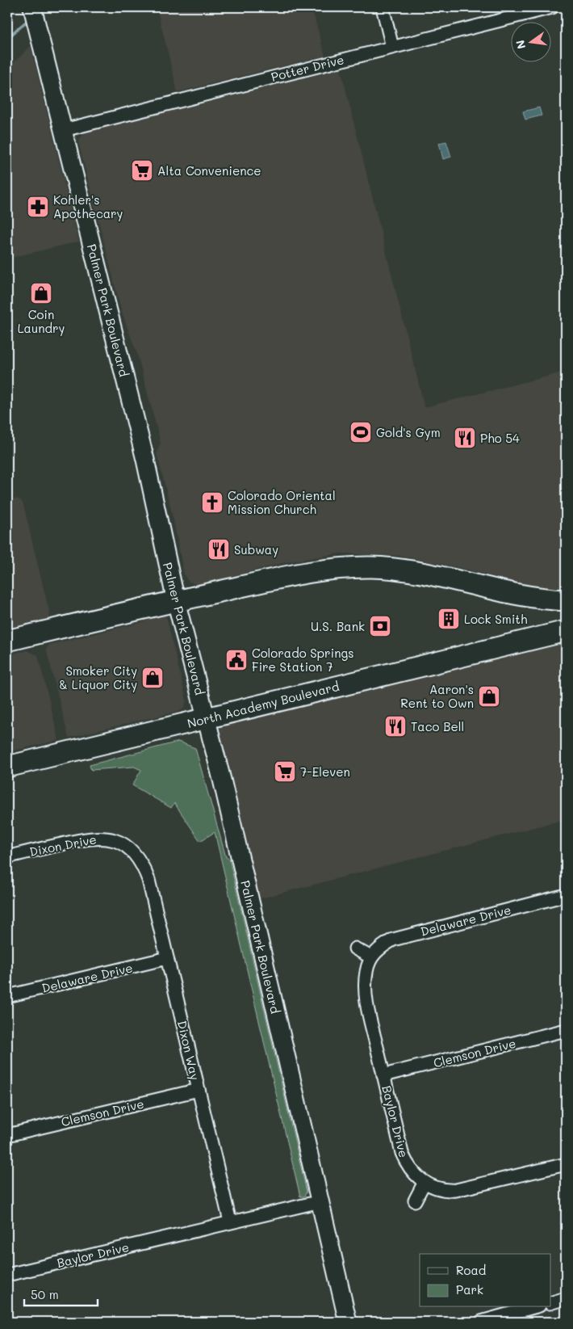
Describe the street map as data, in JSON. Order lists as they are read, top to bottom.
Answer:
{
  "streets": {
    "highway": ["North Academy Boulevard"],
    "main road": ["Palmer Park Boulevard"],
    "street": [
      "Potter Drive",
      "Dixon Drive",
      "Delaware Drive",
      "Dixon Way",
      "Clemson Drive",
      "Baylor Drive"
    ]
  },
  "crossings": [
    ["Potter Drive", "Palmer Park Boulevard"],
    ["Palmer Park Boulevard", "North Academy Boulevard"],
    ["Palmer Park Boulevard", "Baylor Drive"],
    ["Dixon Drive", "Dixon Way"],
    ["Delaware Drive", "Dixon Way"],
    ["Delaware Drive", "Baylor Drive"],
    ["Dixon Way", "Clemson Drive"],
    ["Dixon Way", "Baylor Drive"],
    ["Clemson Drive", "Baylor Drive"]
  ],
  "places": {
    "supermarket": ["Alta Convenience", "7-Eleven"],
    "pharmacy": ["Kohler's Apothecary"],
    "shop": ["Coin Laundry", "Smoker City & Liquor City", "Aaron's Rent to Own"],
    "sports": ["Gold's Gym"],
    "restaurant": ["Pho 54", "Subway", "Taco Bell"],
    "church": ["Colorado Oriental Mission Church"],
    "building": ["Lock Smith"],
    "bank": ["U.S. Bank"],
    "public building": ["Colorado Springs Fire Station 7"]
  },
  "legend": ["Road", "Park"],
  "scale_bar": "50 m",
  "north": "left"
}
